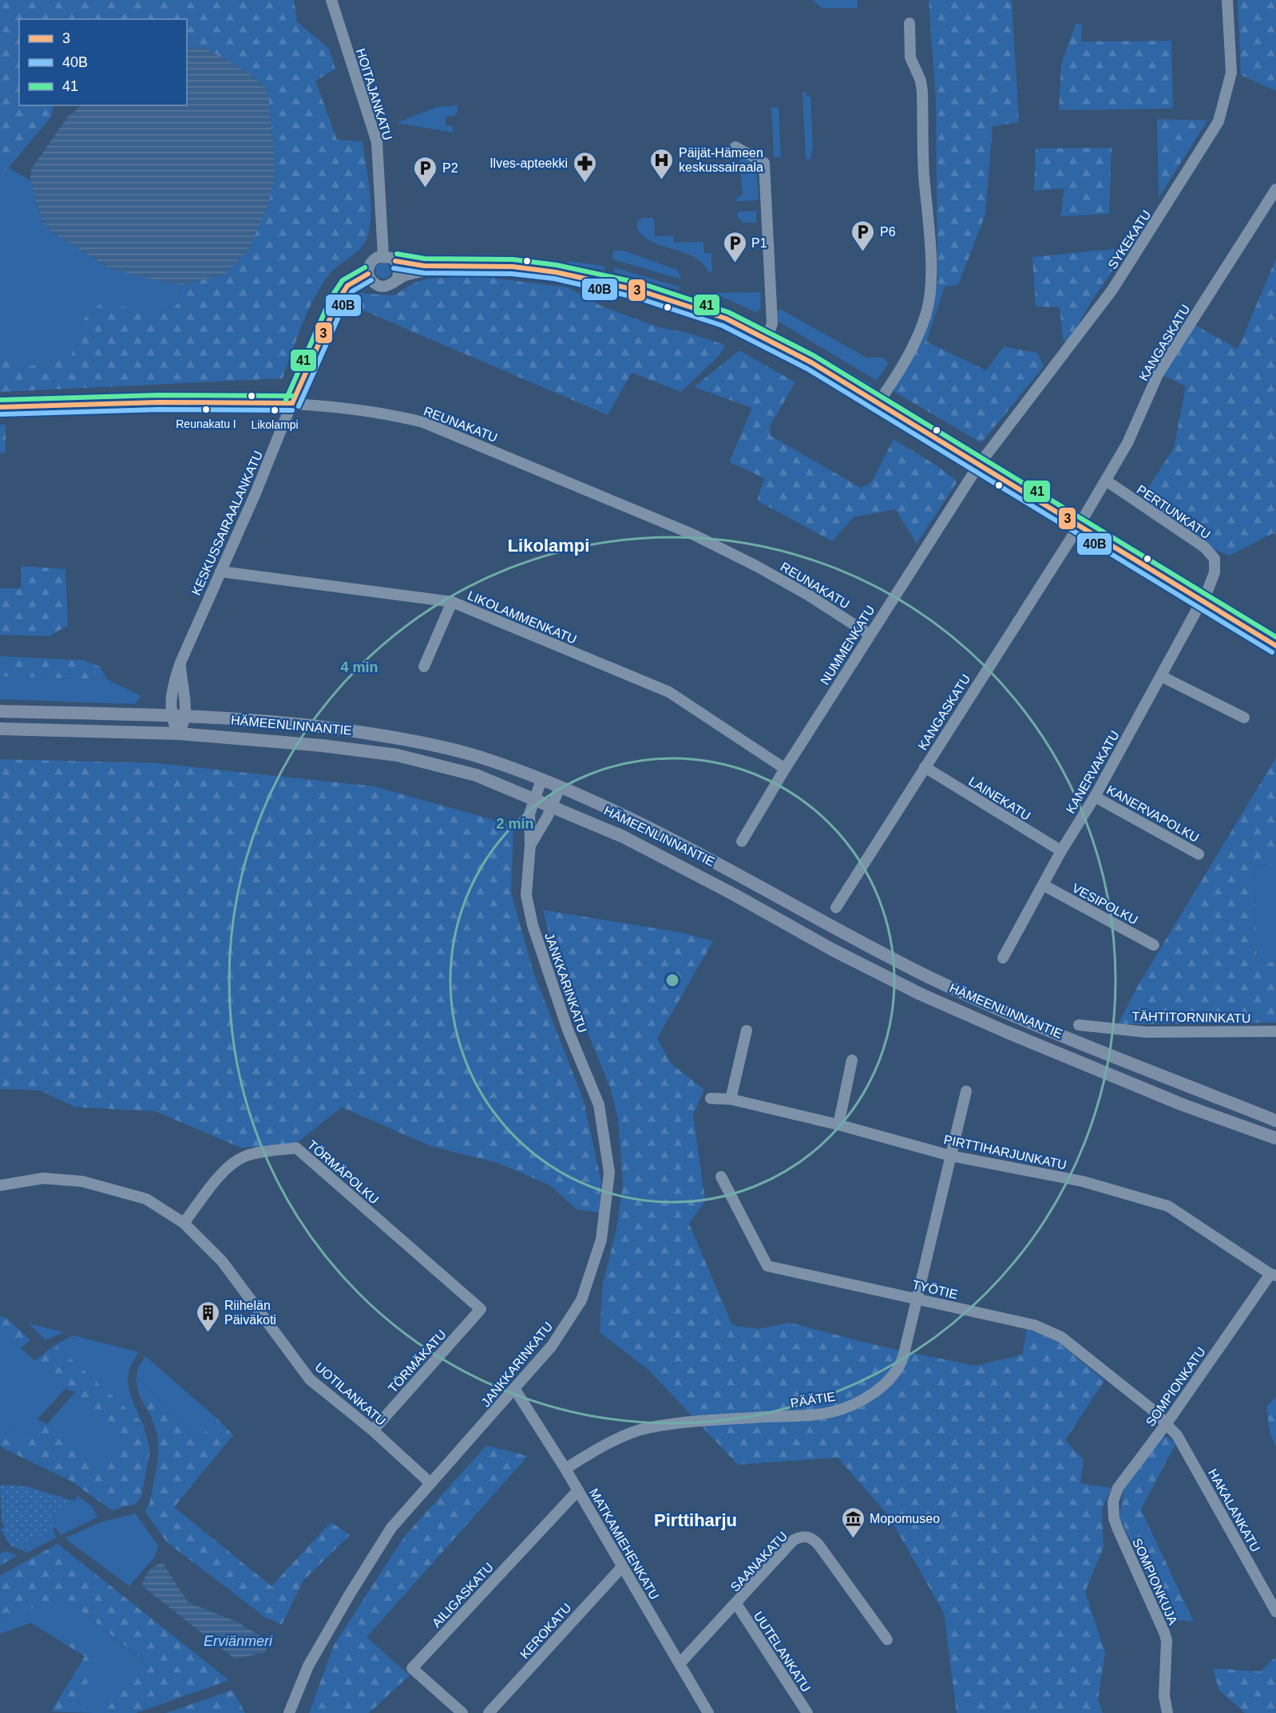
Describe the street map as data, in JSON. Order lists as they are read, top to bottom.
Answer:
{
  "streets": {
    "main road": ["HÄMEENLINNANTIE"],
    "street": [
      "HOITAJANKATU",
      "SYKEKATU",
      "KANGASKATU",
      "REUNAKATU",
      "PERTUNKATU",
      "KESKUSSAIRAALANKATU",
      "LIKOLAMMENKATU",
      "NUMMENKATU",
      "KANERVAKATU",
      "LAINEKATU",
      "KANERVAPOLKU",
      "VESIPOLKU",
      "JANKKARINKATU",
      "TÄHTITORNINKATU",
      "PIRTTIHARJUNKATU",
      "TÖRMÄPOLKU",
      "TYÖTIE",
      "TÖRMÄKATU",
      "SOMPIONKATU",
      "UOTILANKATU",
      "PÄÄTIE",
      "HAKALANKATU",
      "MATKAMIEHENKATU",
      "SAANAKATU",
      "SOMPIONKUJA",
      "AILIGASKATU",
      "KEROKATU",
      "UUTELANKATU"
    ]
  },
  "crossings": [
    ["HOITAJANKATU", "KESKUSSAIRAALANKATU"],
    ["SYKEKATU", "NUMMENKATU"],
    ["KANGASKATU", "PERTUNKATU"],
    ["KANGASKATU", "LAINEKATU"],
    ["REUNAKATU", "KESKUSSAIRAALANKATU"],
    ["REUNAKATU", "NUMMENKATU"],
    ["PERTUNKATU", "KANERVAKATU"],
    ["KESKUSSAIRAALANKATU", "LIKOLAMMENKATU"],
    ["KESKUSSAIRAALANKATU", "HÄMEENLINNANTIE"],
    ["LIKOLAMMENKATU", "NUMMENKATU"],
    ["HÄMEENLINNANTIE", "JANKKARINKATU"],
    ["KANERVAKATU", "LAINEKATU"],
    ["KANERVAKATU", "KANERVAPOLKU"],
    ["KANERVAKATU", "VESIPOLKU"],
    ["JANKKARINKATU", "UOTILANKATU"],
    ["JANKKARINKATU", "MATKAMIEHENKATU"],
    ["PIRTTIHARJUNKATU", "SOMPIONKATU"],
    ["PIRTTIHARJUNKATU", "PÄÄTIE"],
    ["TÖRMÄPOLKU", "TÖRMÄKATU"],
    ["TÖRMÄPOLKU", "UOTILANKATU"],
    ["TYÖTIE", "SOMPIONKATU"],
    ["TYÖTIE", "PÄÄTIE"],
    ["TYÖTIE", "HAKALANKATU"],
    ["TÖRMÄKATU", "UOTILANKATU"],
    ["SOMPIONKATU", "HAKALANKATU"],
    ["SOMPIONKATU", "SOMPIONKUJA"],
    ["PÄÄTIE", "MATKAMIEHENKATU"],
    ["MATKAMIEHENKATU", "SAANAKATU"],
    ["MATKAMIEHENKATU", "AILIGASKATU"],
    ["MATKAMIEHENKATU", "KEROKATU"],
    ["SAANAKATU", "UUTELANKATU"]
  ],
  "districts": ["Likolampi", "Pirttiharju"],
  "water": ["Erviänmeri"],
  "places": {
    "hospital": ["Päijät-Hämeen keskussairaala"],
    "pharmacy": ["Ilves-apteekki"],
    "parking": ["P2", "P6", "P1"],
    "other": ["Reunakatu I", "Likolampi"],
    "building": ["Riihelän Päiväkoti"],
    "museum": ["Mopomuseo"]
  },
  "lines": ["transit line 41", "transit line 3", "transit line 40B"],
  "legend": ["3", "40B", "41"],
  "rings": ["4 min", "2 min"]
}
